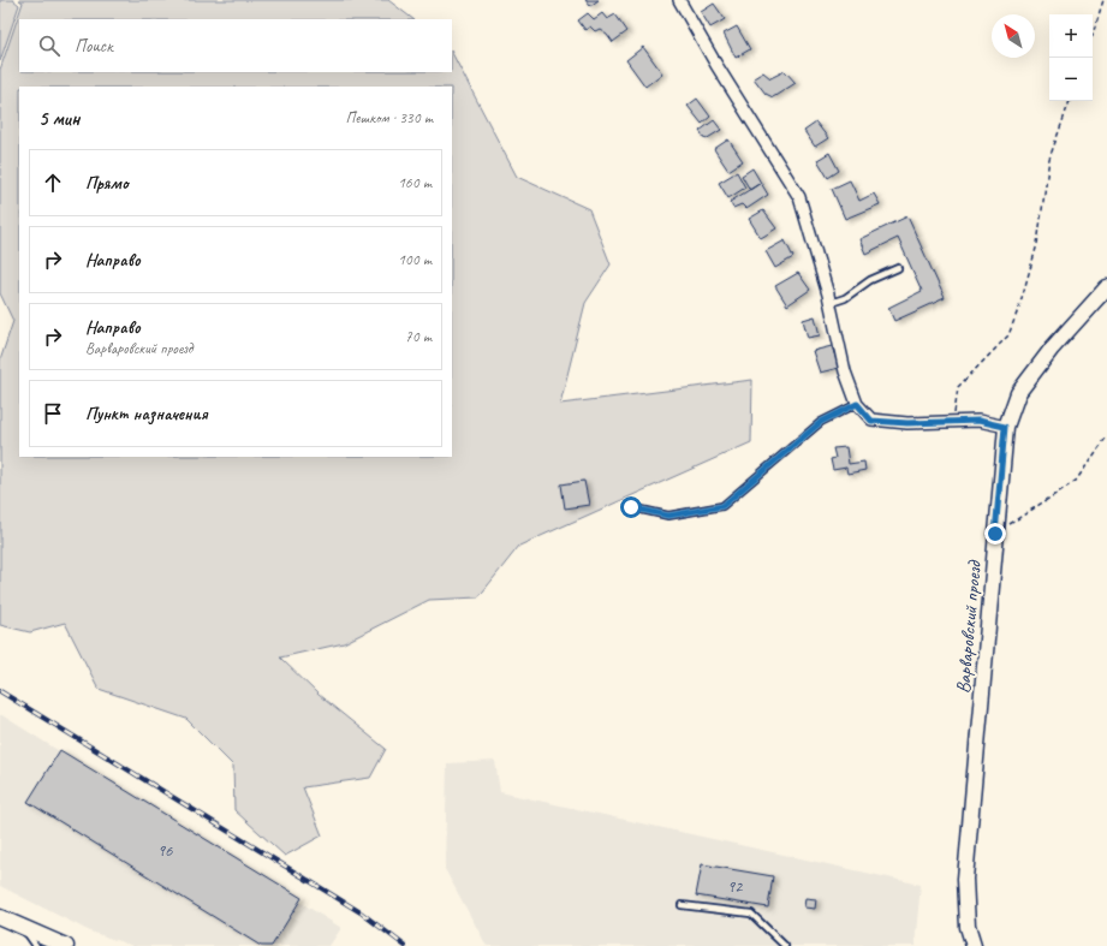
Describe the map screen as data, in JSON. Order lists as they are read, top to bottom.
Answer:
{
  "streets": {
    "street": ["Варваровский проезд"]
  },
  "house_numbers": ["96", "92"],
  "north": "top left",
  "page": {
    "map_buttons": ["+", "−"],
    "search": "Поиск",
    "heading": ["5 мин", "Пешком · 330 m"],
    "list": [
      ["Прямо", "160 m"],
      ["Направо", "100 m"],
      ["Направо", "Варваровский проезд", "70 m"],
      "Пункт назначения"
    ]
  }
}
